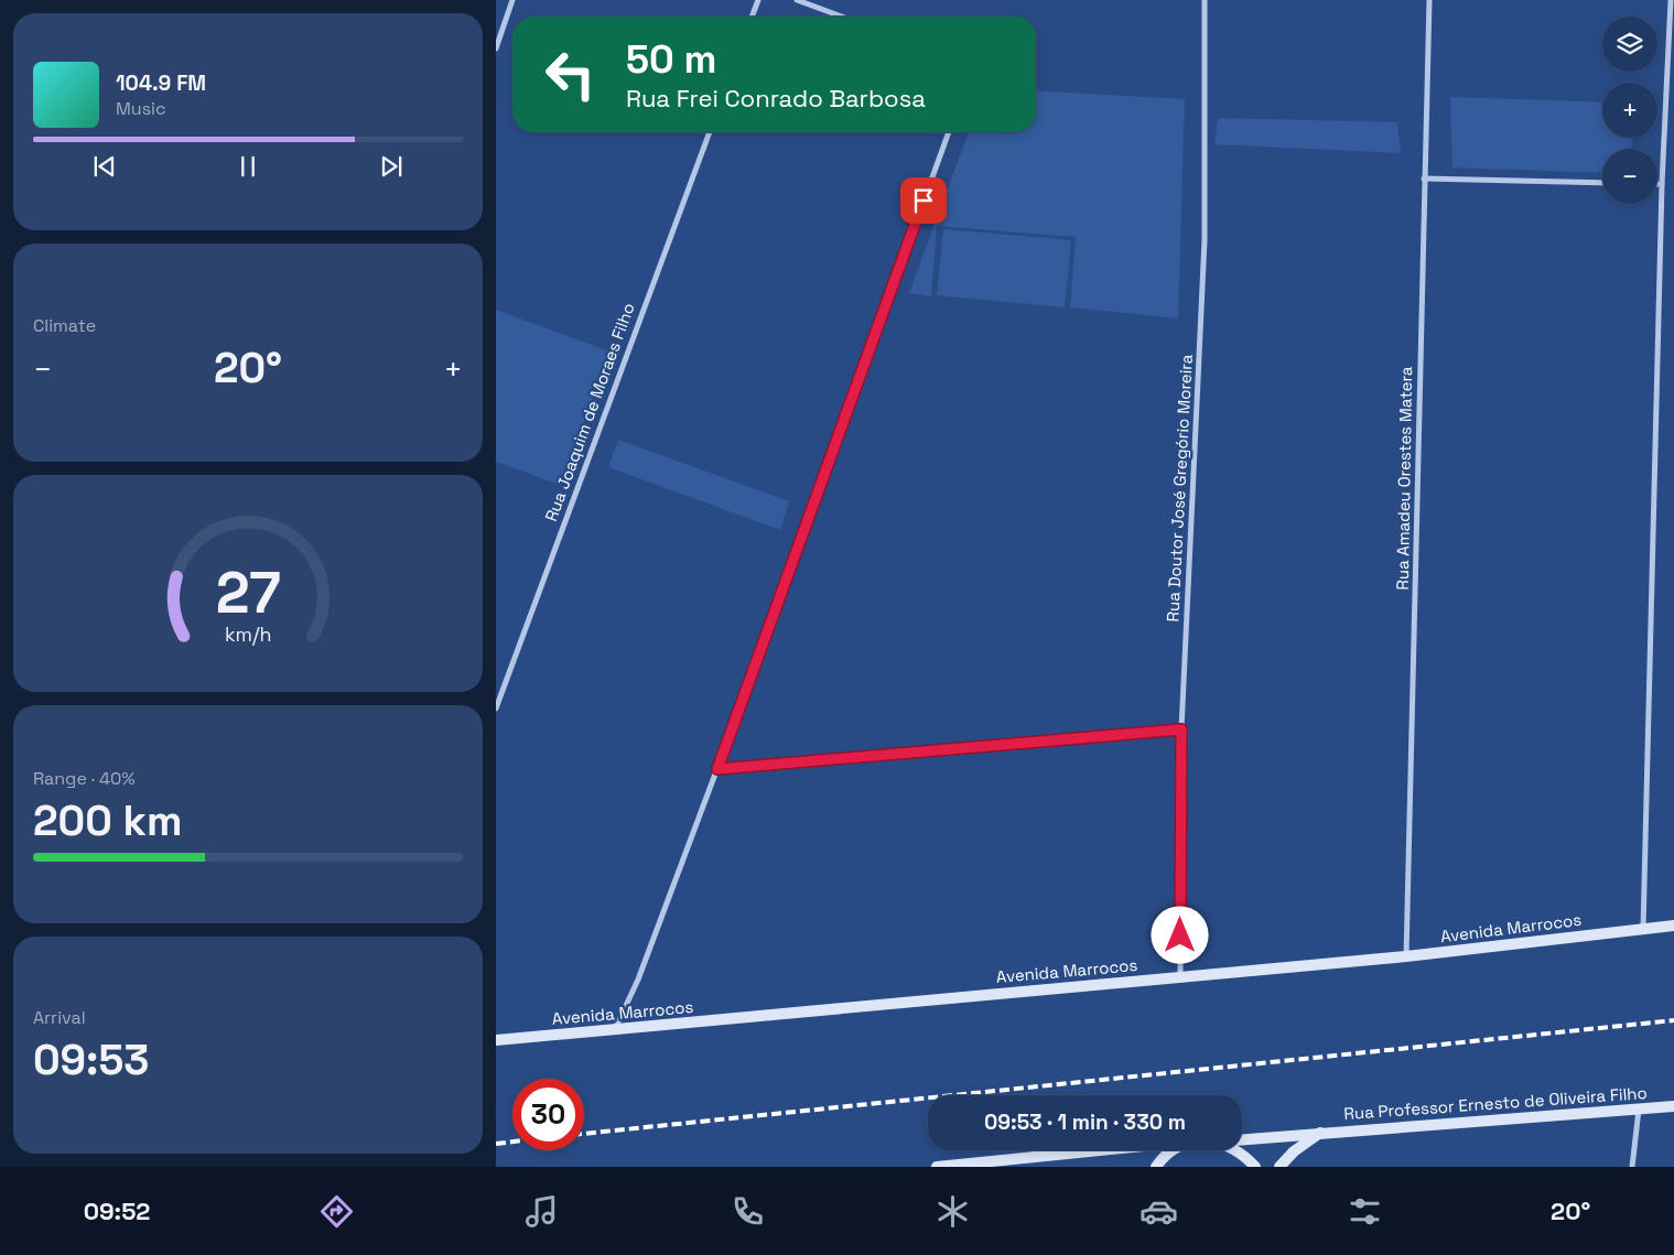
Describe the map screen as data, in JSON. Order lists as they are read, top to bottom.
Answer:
{
  "streets": {
    "main road": ["Avenida Marrocos", "Rua Professor Ernesto de Oliveira Filho"],
    "street": ["Rua Joaquim de Moraes Filho", "Rua Amadeu Orestes Matera", "Rua Doutor José Gregório Moreira"]
  },
  "crossings": [
    ["Rua Amadeu Orestes Matera", "Avenida Marrocos"],
    ["Rua Doutor José Gregório Moreira", "Avenida Marrocos"]
  ],
  "page": {
    "map_buttons": ["+", "−"],
    "turn": ["50 m", "Rua Frei Conrado Barbosa"],
    "song": ["104.9 FM", "Music"],
    "tile": [
      "Climate",
      ["Range · 40%", "200 km"],
      ["Arrival", "09:53"]
    ],
    "heat": ["−", "20°", "+"],
    "limit": "30",
    "trip": "09:53 · 1 min · 330 m",
    "tabs": ["09:52", "20°"],
    "gauge": ["27", "km/h"]
  }
}
